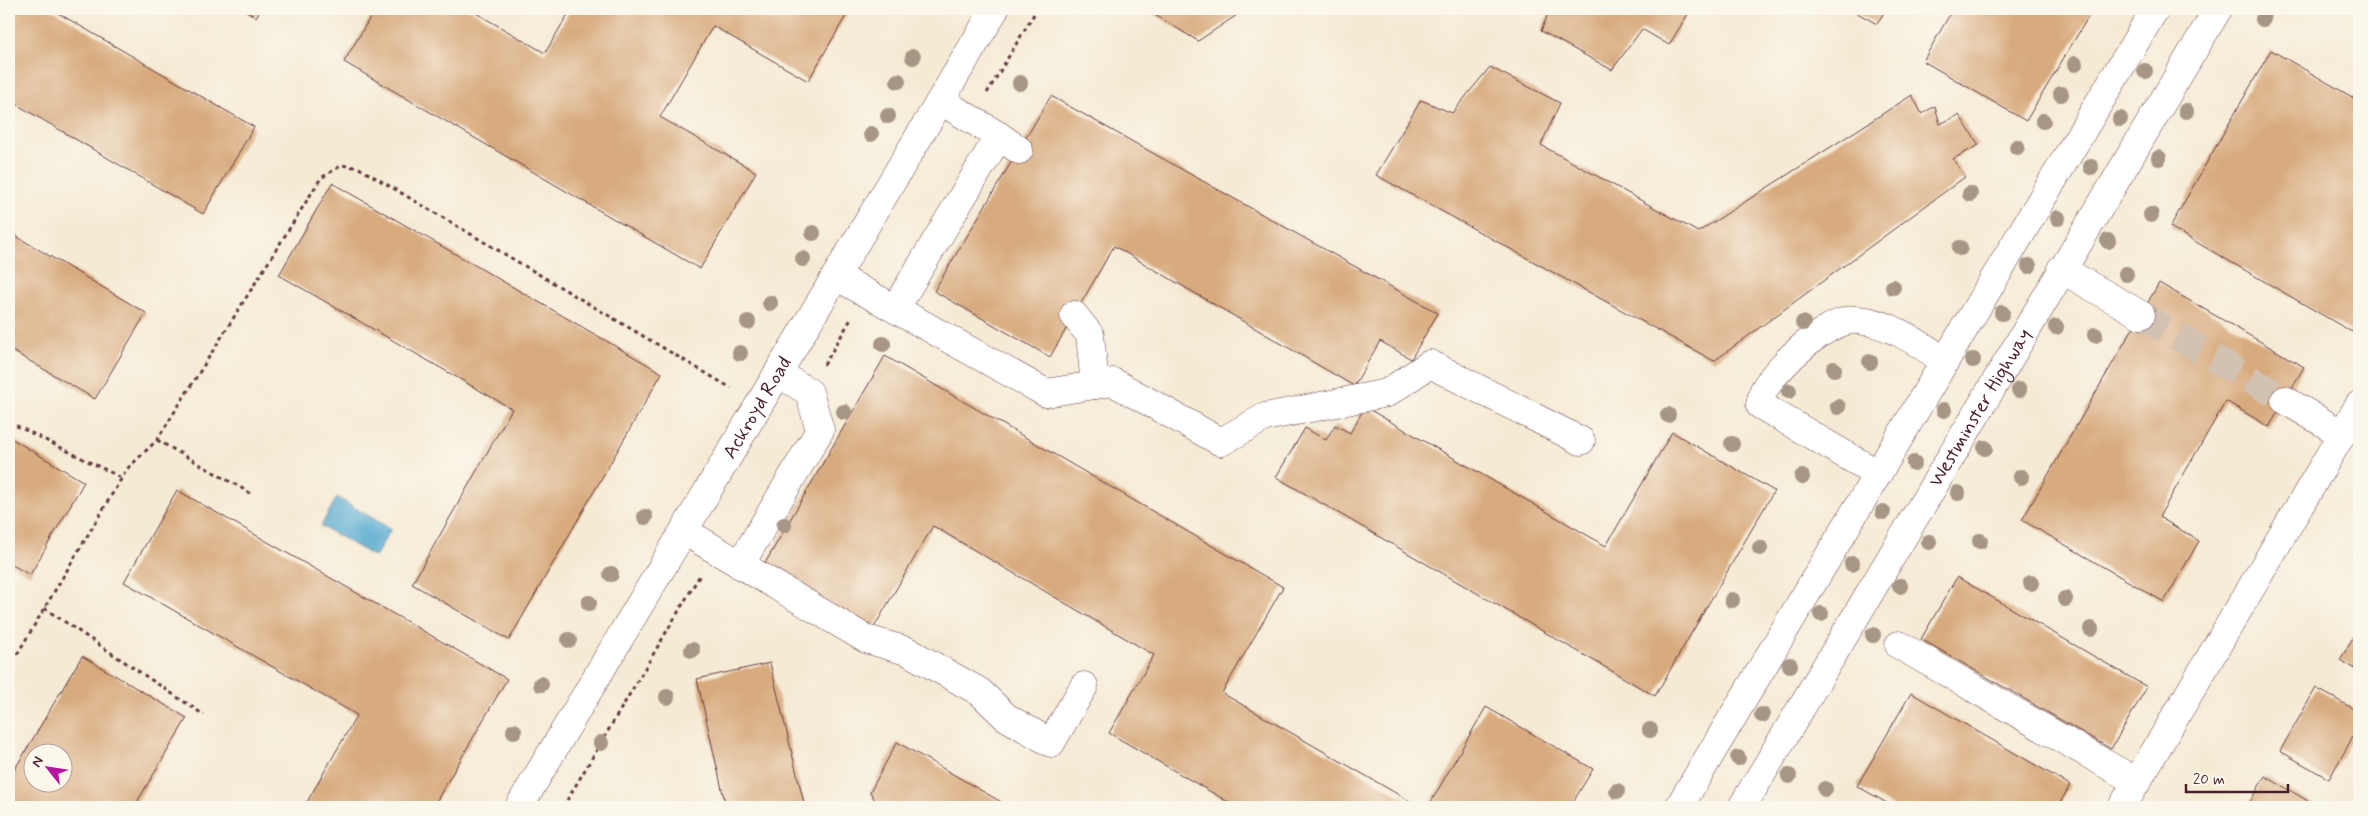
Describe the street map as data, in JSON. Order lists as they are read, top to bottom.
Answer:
{
  "streets": {
    "main road": ["Ackroyd Road", "Westminster Highway"]
  },
  "scale_bar": "20 m",
  "north": "top left"
}
